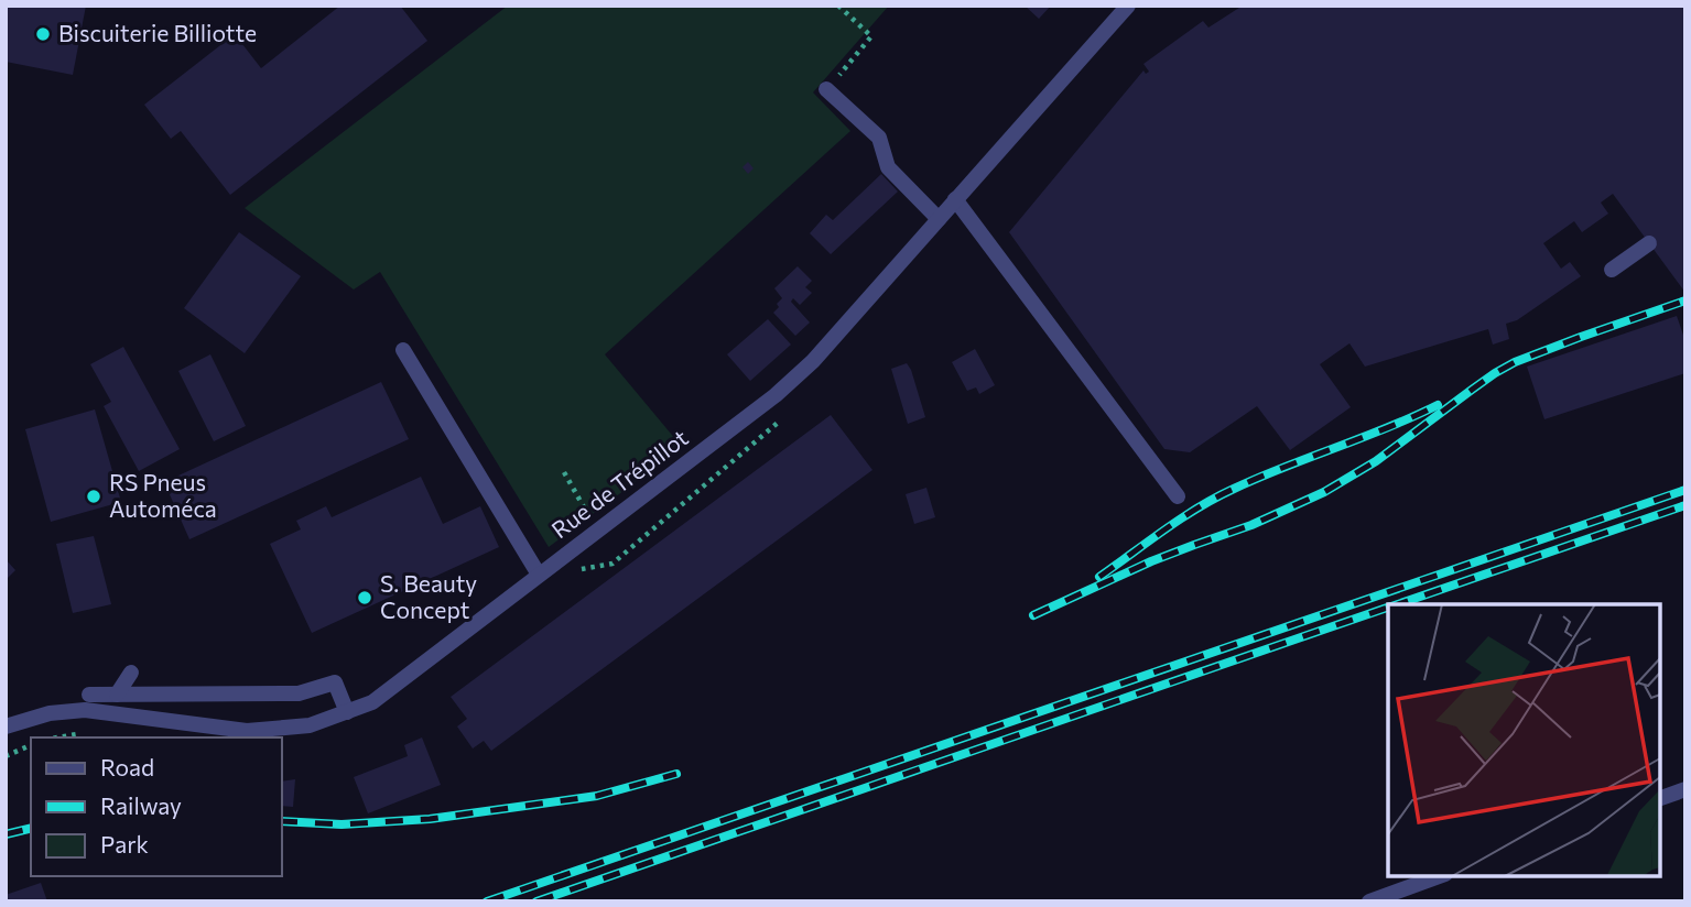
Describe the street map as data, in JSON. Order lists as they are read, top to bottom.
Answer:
{
  "streets": {
    "street": ["Rue de Trépillot"]
  },
  "places": ["Biscuiterie Billiotte", "RS Pneus Automéca", "S. Beauty Concept"],
  "legend": ["Road", "Railway", "Park"]
}
